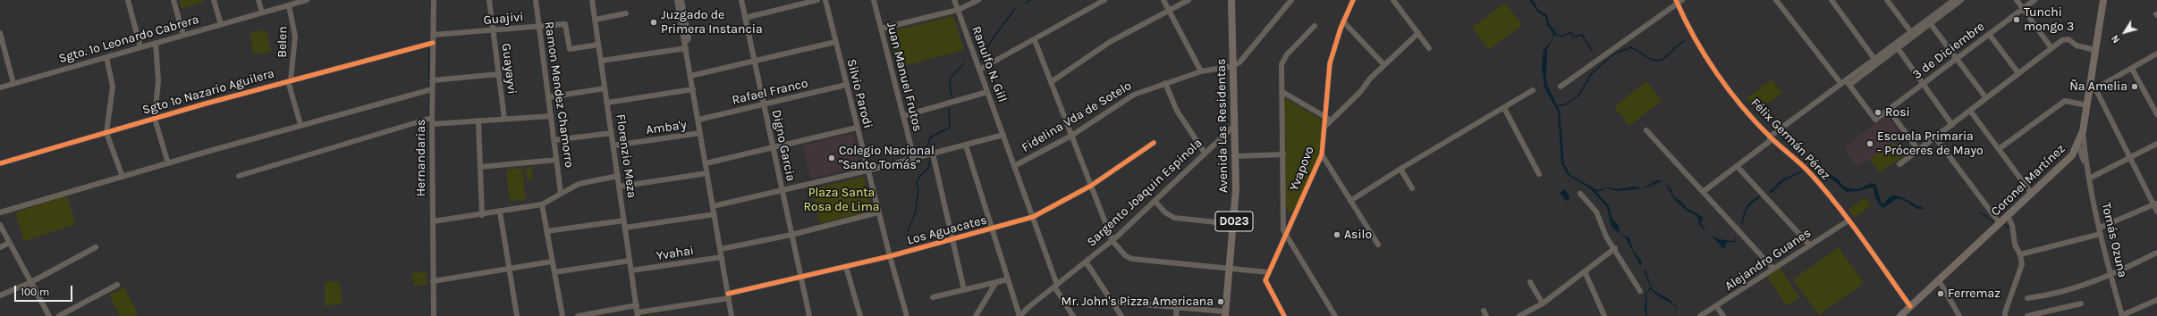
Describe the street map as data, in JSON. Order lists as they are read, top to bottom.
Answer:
{
  "streets": {
    "main road": ["Avenida Las Residentas", "Coronel Martínez", "D023"],
    "street": [
      "Guajivi",
      "Sgto. 1º Leonardo Cabrera",
      "Belen",
      "3 de Diciembre",
      "Ranulfo N. Gill",
      "Guayayvi",
      "Juan Manuel Frutos",
      "Sgto 1º Nazario Aguilera",
      "Rafael Franco",
      "Silvio Parodi",
      "Ramon Mendez Chamorro",
      "Fidelina Vda de Sotelo",
      "Amba'y",
      "Félix Germán Pérez",
      "Digno Garcia",
      "Florenzio Meza",
      "Hernandarias",
      "Yvapovo",
      "Sargento Joaquin Espinola",
      "Los Aguacates",
      "Tomás Ozuna",
      "Yvahai",
      "Alejandro Guanes"
    ]
  },
  "crossings": [
    ["Guajivi", "Guayayvi"],
    ["Guajivi", "Ramon Mendez Chamorro"],
    ["Guajivi", "Florenzio Meza"],
    ["Guajivi", "Hernandarias"],
    ["Sgto. 1º Leonardo Cabrera", "Belen"],
    ["Belen", "Sgto 1º Nazario Aguilera"],
    ["Ranulfo N. Gill", "Fidelina Vda de Sotelo"],
    ["Ranulfo N. Gill", "Sargento Joaquin Espinola"],
    ["Ranulfo N. Gill", "Los Aguacates"],
    ["Sgto 1º Nazario Aguilera", "Hernandarias"],
    ["Rafael Franco", "Silvio Parodi"],
    ["Rafael Franco", "Digno Garcia"],
    ["Silvio Parodi", "Los Aguacates"],
    ["Fidelina Vda de Sotelo", "Avenida Las Residentas"],
    ["Avenida Las Residentas", "Sargento Joaquin Espinola"],
    ["Amba'y", "Florenzio Meza"],
    ["Félix Germán Pérez", "Coronel Martínez"],
    ["Félix Germán Pérez", "Alejandro Guanes"],
    ["Digno Garcia", "Los Aguacates"],
    ["Florenzio Meza", "Los Aguacates"],
    ["Florenzio Meza", "Yvahai"],
    ["Coronel Martínez", "Tomás Ozuna"]
  ],
  "parks": ["Plaza Santa Rosa de Lima"],
  "places": [
    "Tunchi mongo 3",
    "Juzgado de Primera Instancia",
    "Ña Amelia",
    "Rosi",
    "Escuela Primaria - Próceres de Mayo",
    "Colegio Nacional \"Santo Tomás\"",
    "Asilo",
    "Ferremaz",
    "Mr. John's Pizza Americana"
  ],
  "scale_bar": "100 m",
  "north": "bottom left"
}
